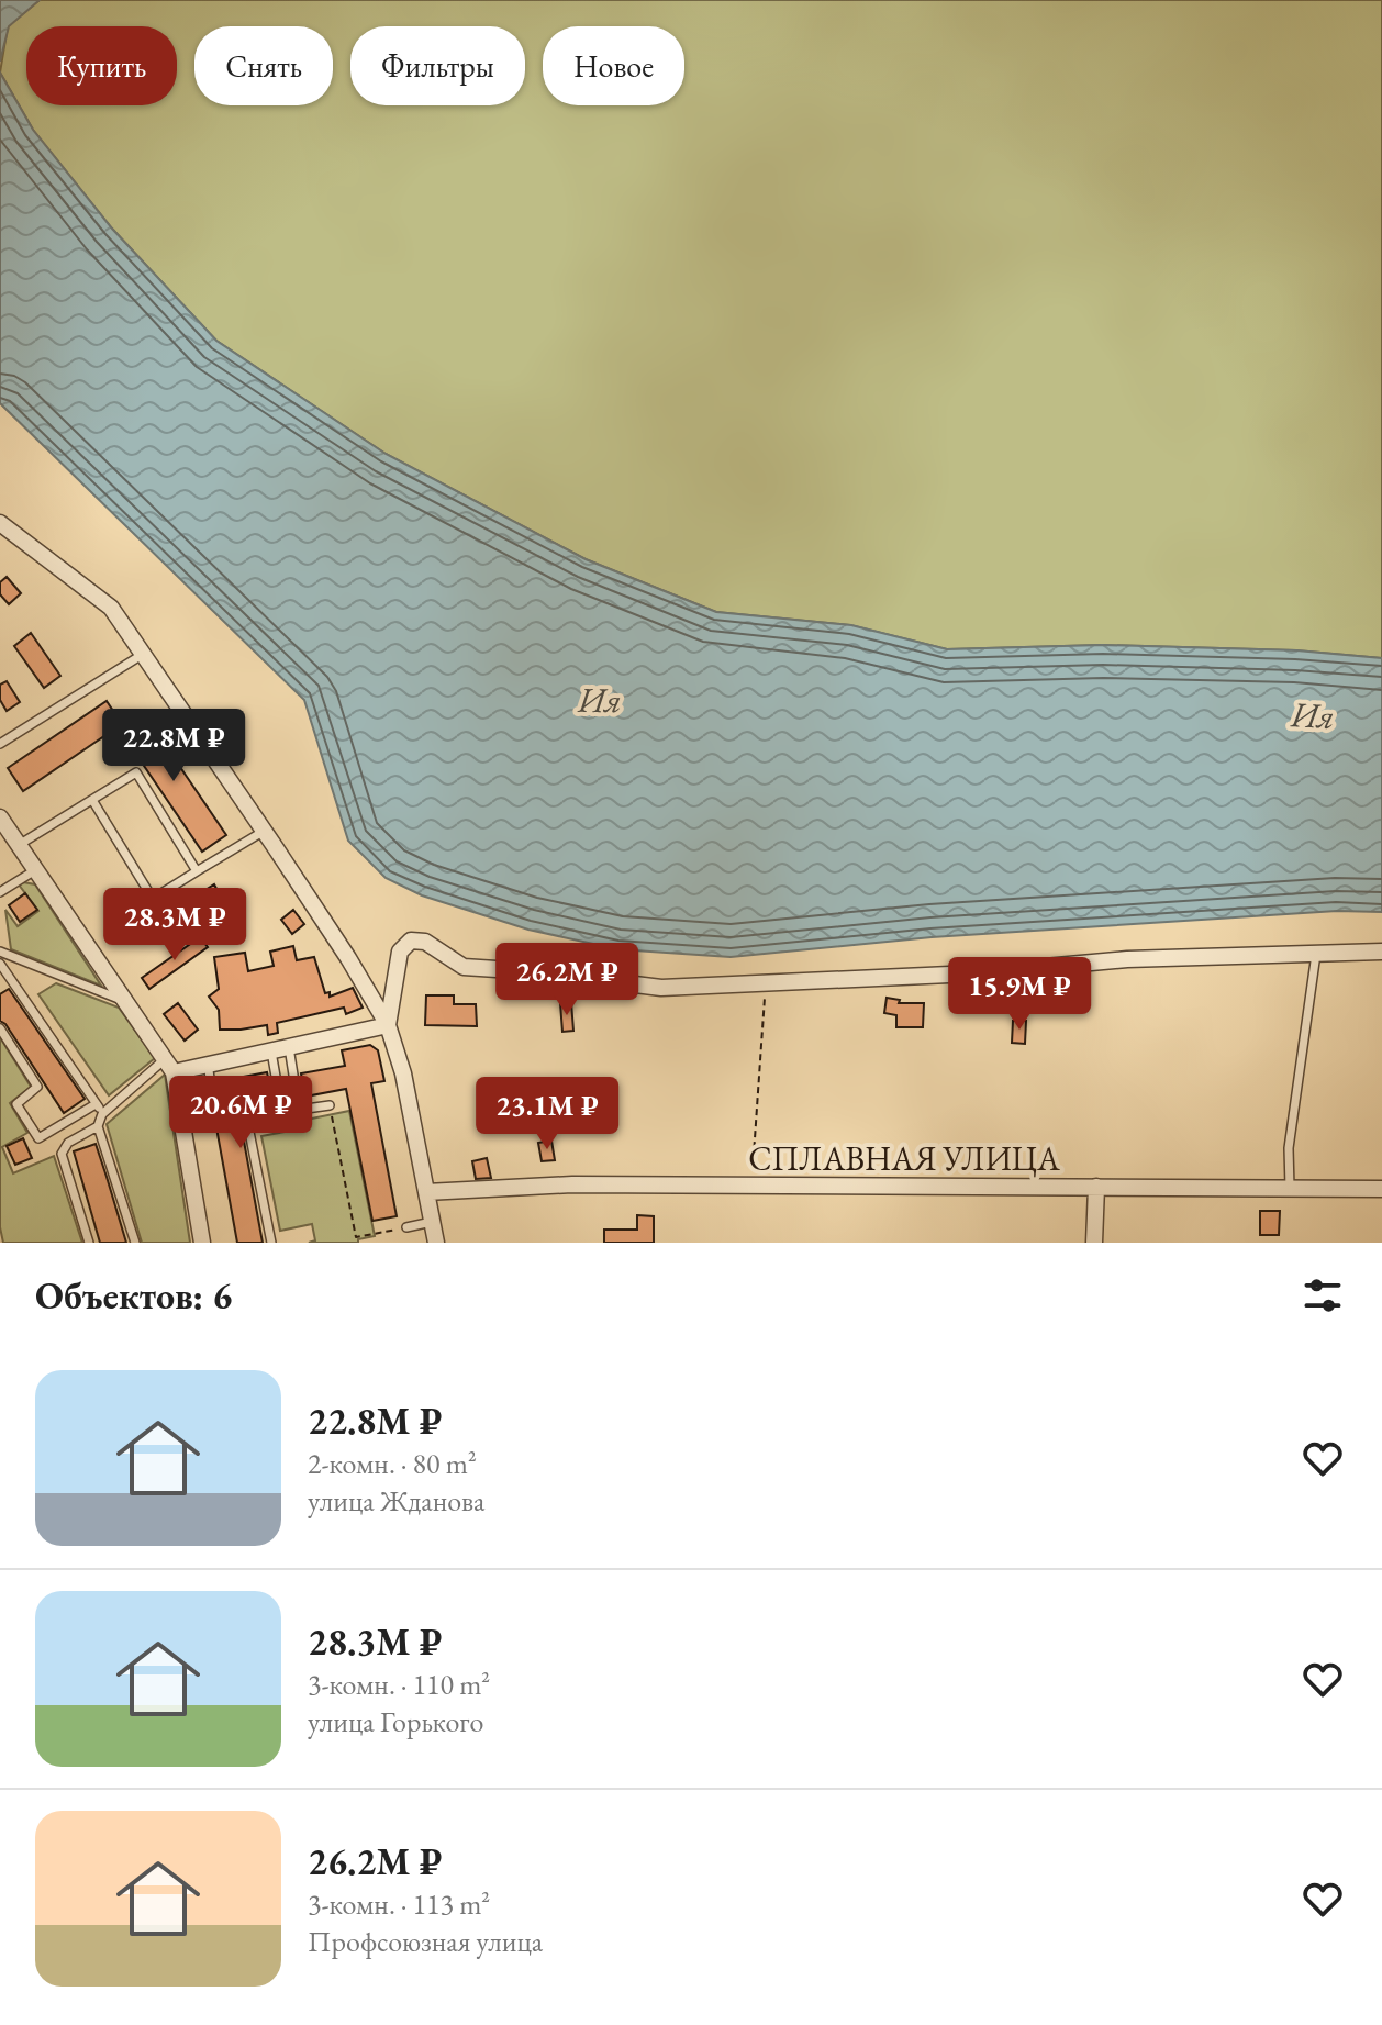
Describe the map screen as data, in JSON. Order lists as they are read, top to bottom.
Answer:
{
  "streets": {
    "street": ["СПЛАВНАЯ УЛИЦА"]
  },
  "water": ["Ия"],
  "page": {
    "chip": [
      "Купить",
      "Снять",
      "Фильтры",
      "Новое"
    ],
    "price": [
      "22.8M ₽",
      "28.3M ₽",
      "26.2M ₽",
      "15.9M ₽",
      "20.6M ₽",
      "23.1M ₽"
    ],
    "heading": "Объектов: 6",
    "list": [
      {
        "name": "22.8M ₽",
        "note": "2-комн. · 80 m² · улица Жданова"
      },
      {
        "name": "28.3M ₽",
        "note": "3-комн. · 110 m² · улица Горького"
      },
      {
        "name": "26.2M ₽",
        "note": "3-комн. · 113 m² · Профсоюзная улица"
      }
    ]
  }
}
